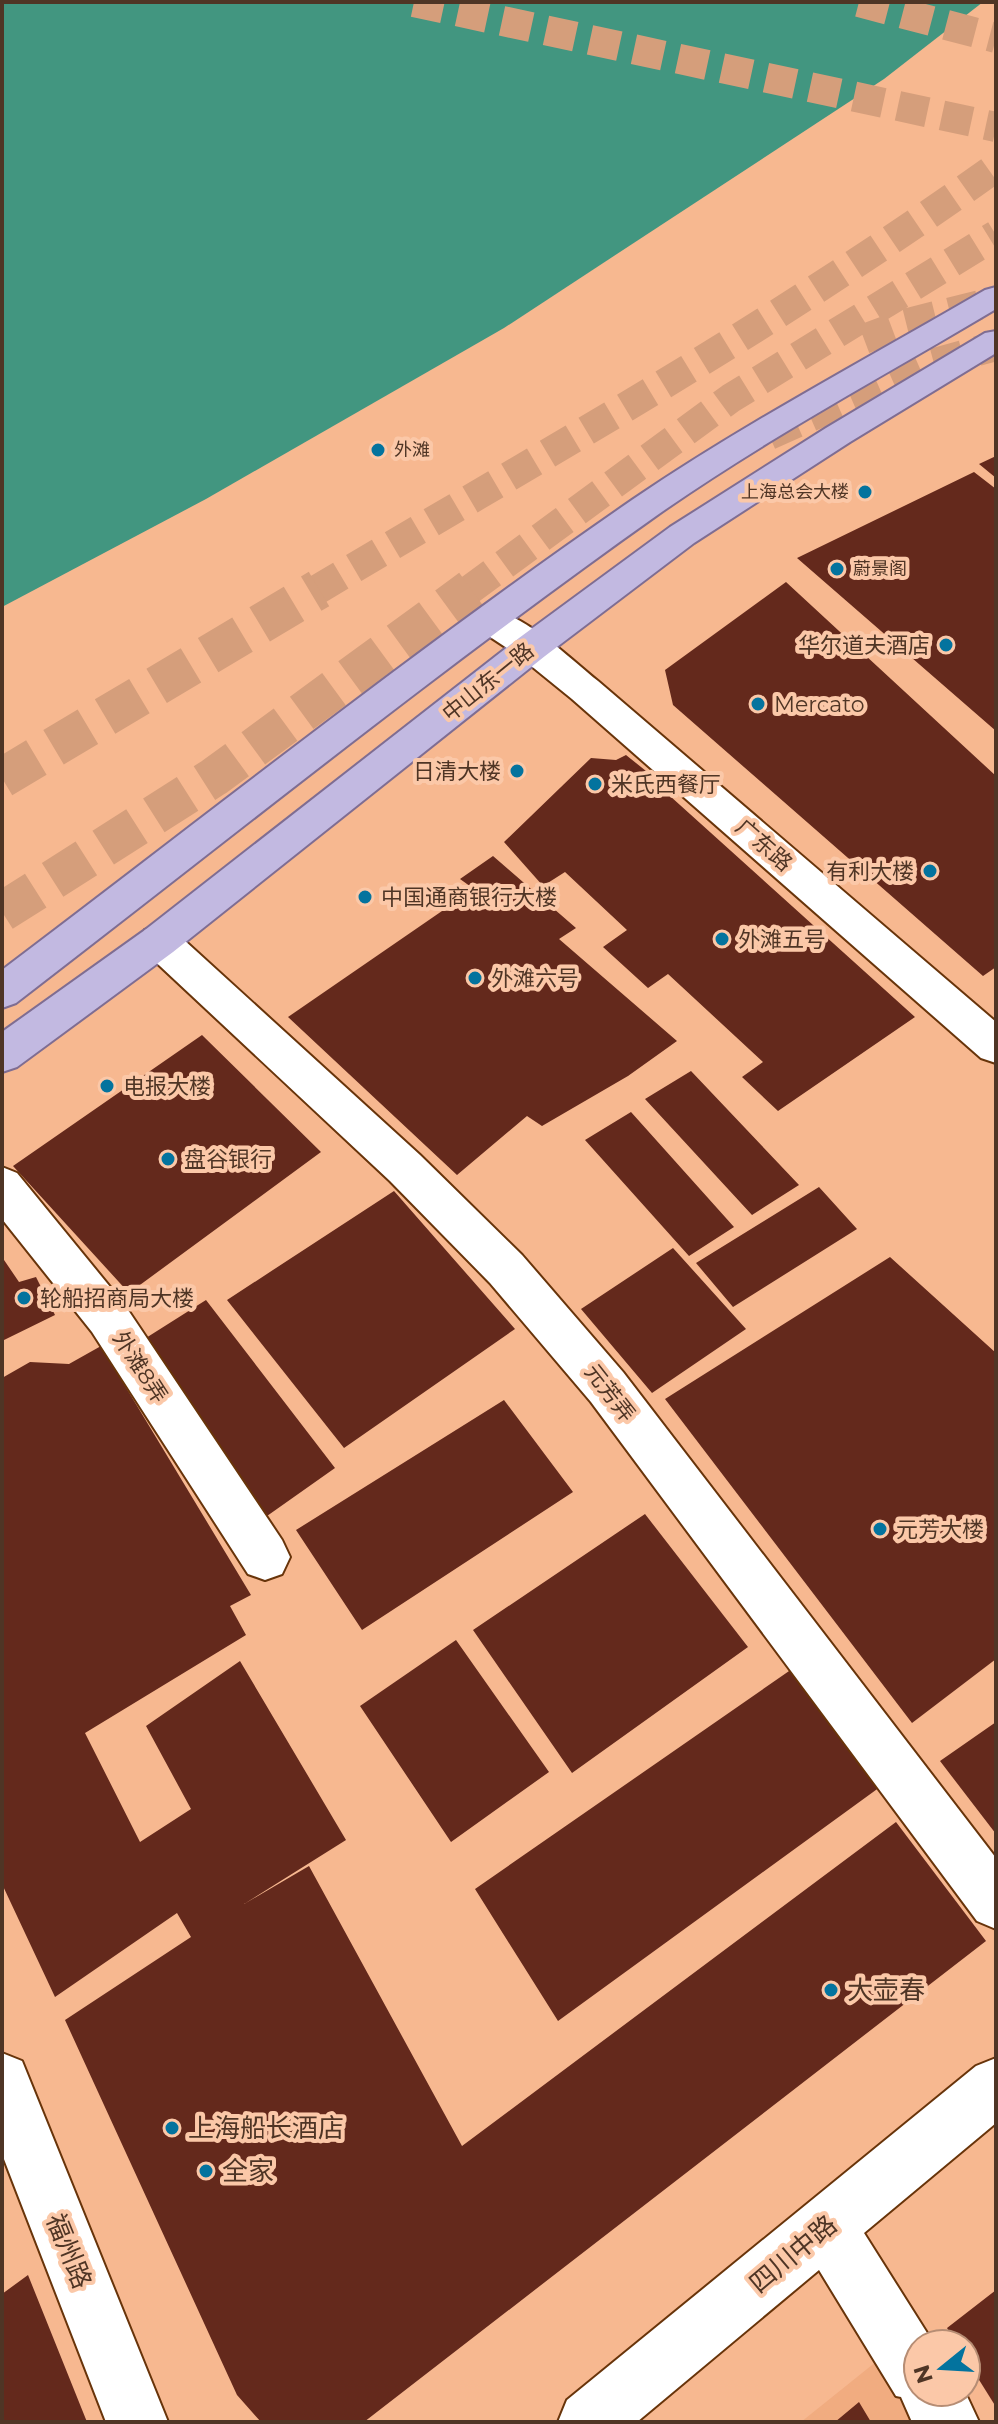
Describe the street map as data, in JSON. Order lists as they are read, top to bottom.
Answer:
{
  "streets": {
    "main road": ["中山东一路"],
    "street": [
      "广东路",
      "外滩8弄",
      "元芳弄",
      "福州路",
      "四川中路"
    ]
  },
  "crossings": [
    ["中山东一路", "广东路"],
    ["中山东一路", "元芳弄"]
  ],
  "places": [
    "外滩",
    "上海总会大楼",
    "蔚景阁",
    "华尔道夫酒店",
    "Mercato",
    "日清大楼",
    "米氏西餐厅",
    "有利大楼",
    "中国通商银行大楼",
    "外滩五号",
    "外滩六号",
    "电报大楼",
    "盘谷银行",
    "轮船招商局大楼",
    "元芳大楼",
    "大壶春",
    "上海船长酒店",
    "全家"
  ],
  "north": "left"
}
